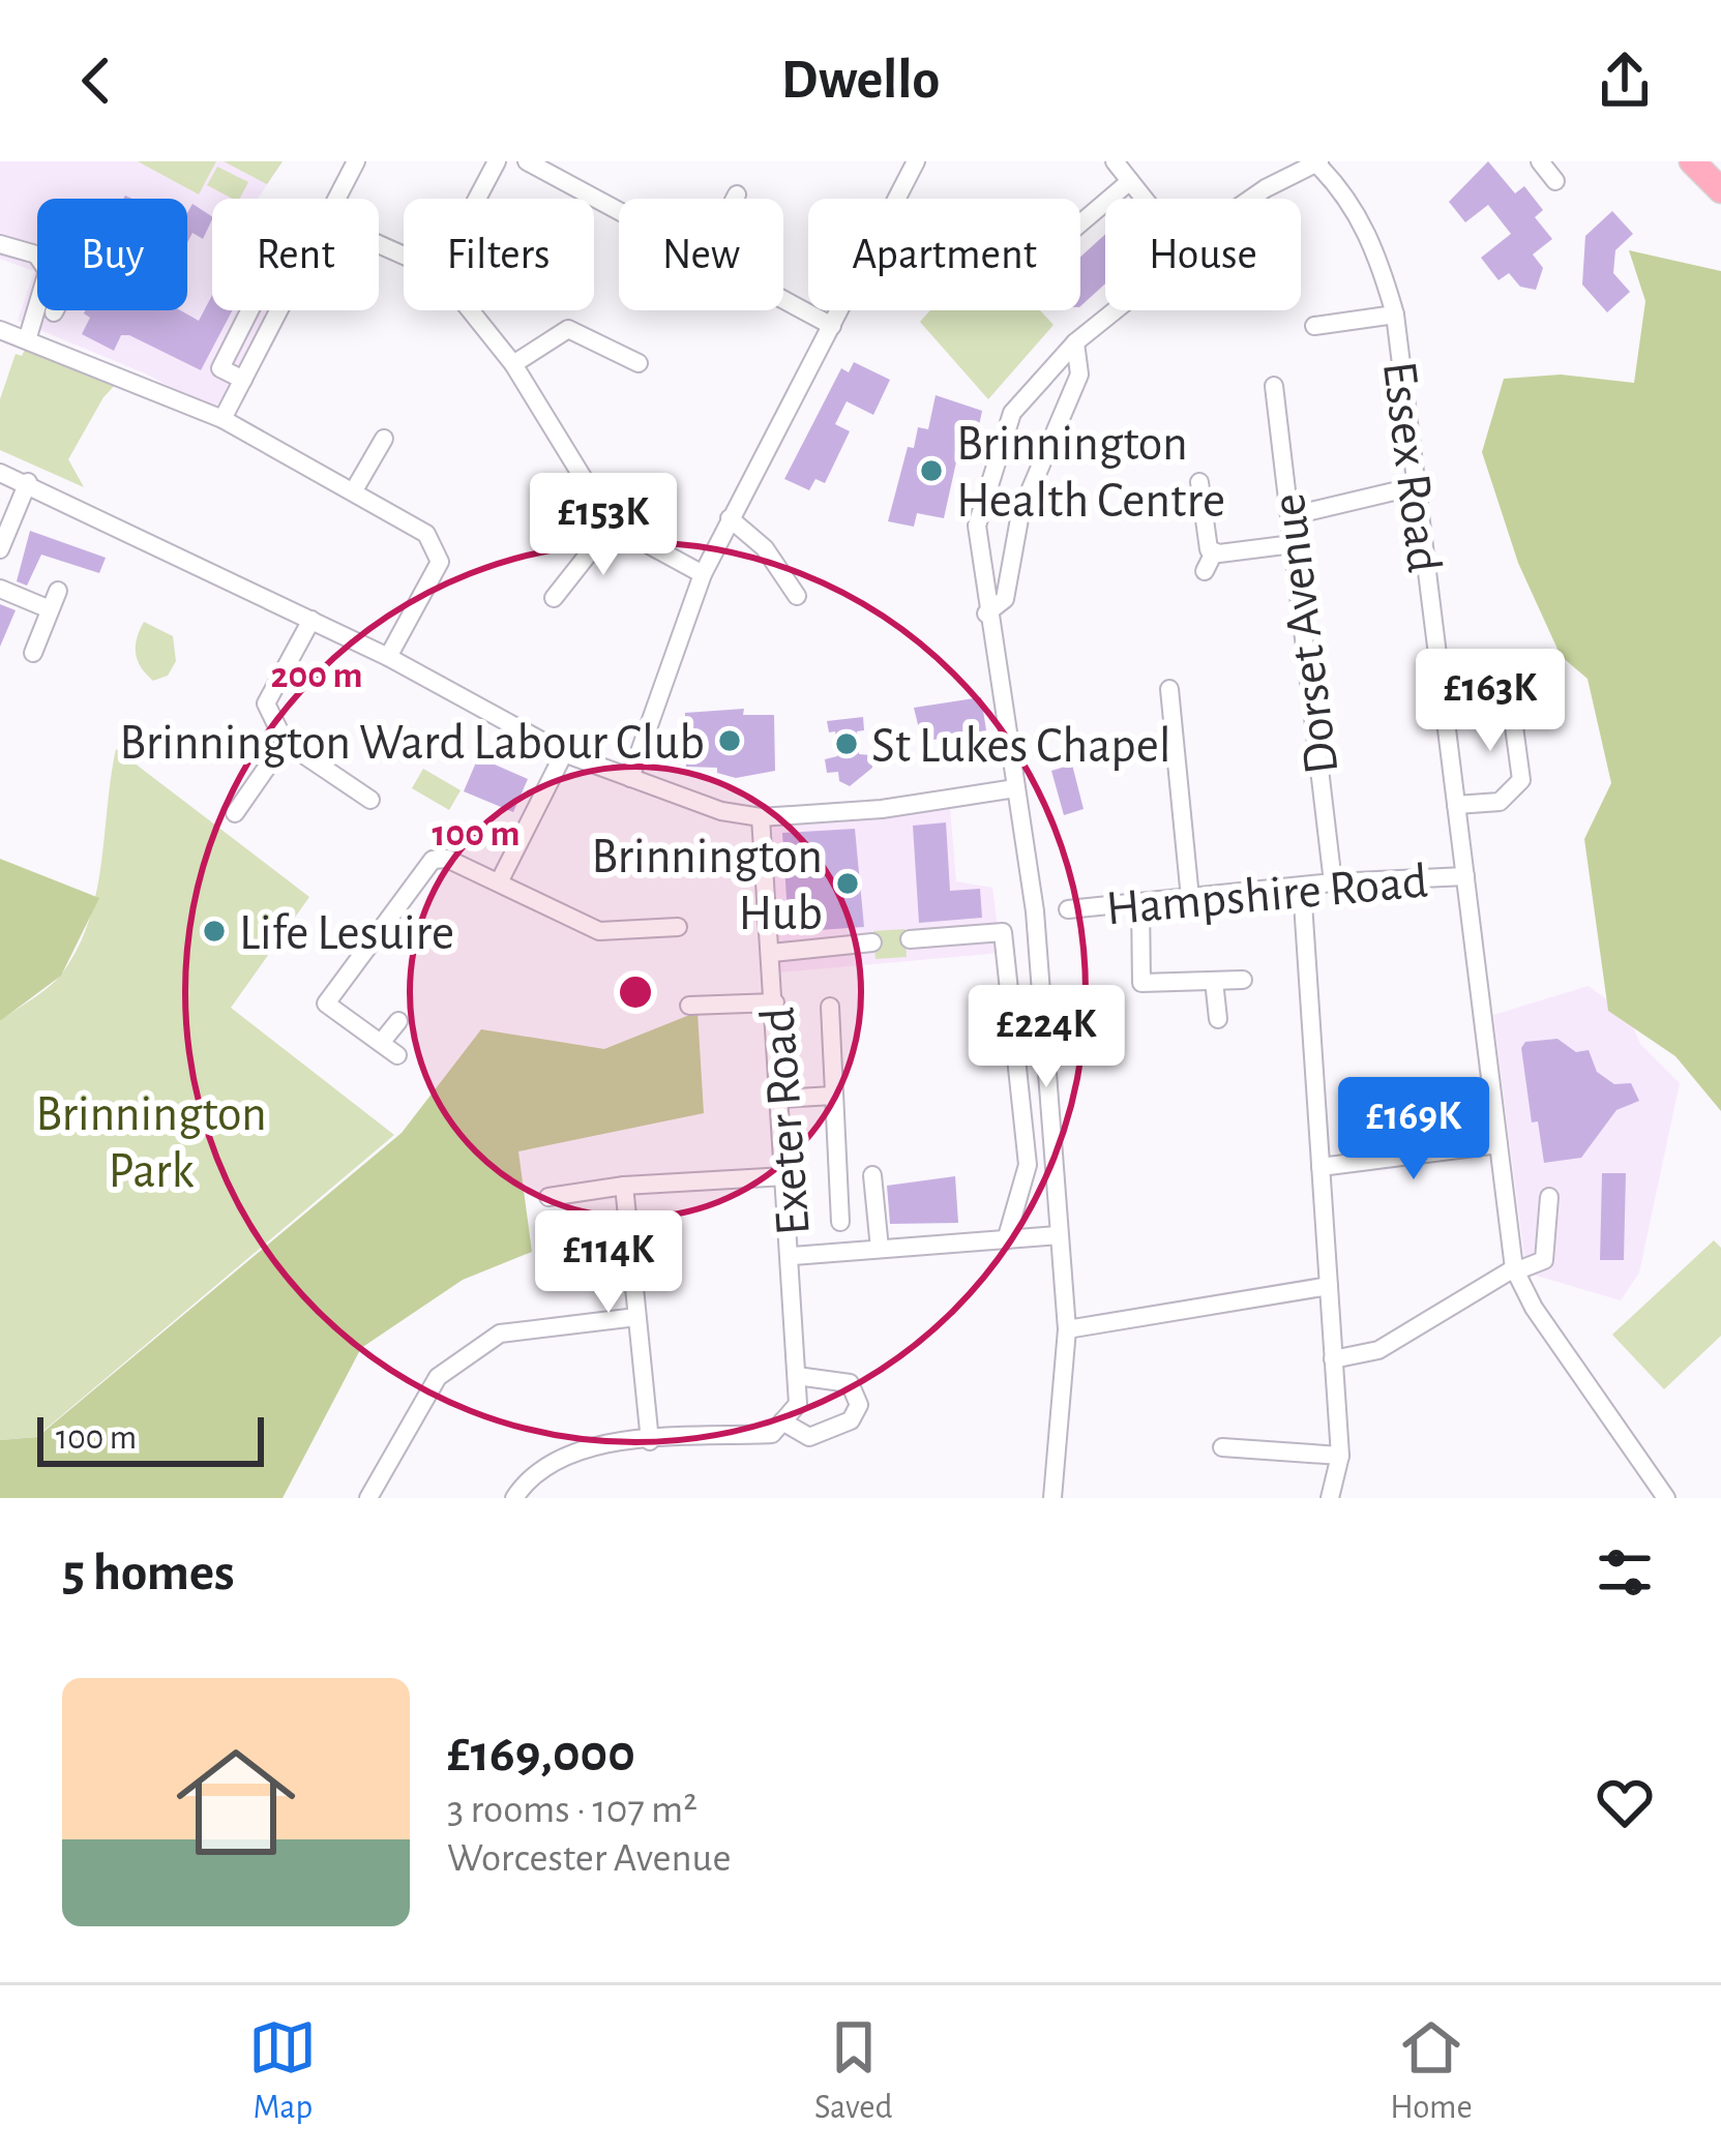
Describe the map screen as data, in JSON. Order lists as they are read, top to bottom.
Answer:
{
  "streets": {
    "street": [
      "Essex Road",
      "Dorset Avenue",
      "Hampshire Road",
      "Exeter Road"
    ]
  },
  "crossings": [
    ["Essex Road", "Hampshire Road"],
    ["Dorset Avenue", "Hampshire Road"]
  ],
  "parks": ["Brinnington Park"],
  "places": [
    "Brinnington Health Centre",
    "Brinnington Ward Labour Club",
    "St Lukes Chapel",
    "Brinnington Hub",
    "Life Lesuire"
  ],
  "scale_bar": "100 m",
  "page": {
    "header": "Dwello",
    "chip": [
      "Buy",
      "Rent",
      "Filters",
      "New",
      "Apartment",
      "House"
    ],
    "price": [
      "£153K",
      "£163K",
      "£224K",
      "£169K",
      "£114K"
    ],
    "scale": "100 m",
    "heading": "5 homes",
    "list": [
      {
        "name": "£169,000",
        "note": "3 rooms · 107 m² · Worcester Avenue"
      }
    ],
    "tabs": ["Map", "Saved", "Home"]
  },
  "rings": ["200 m", "100 m"]
}
